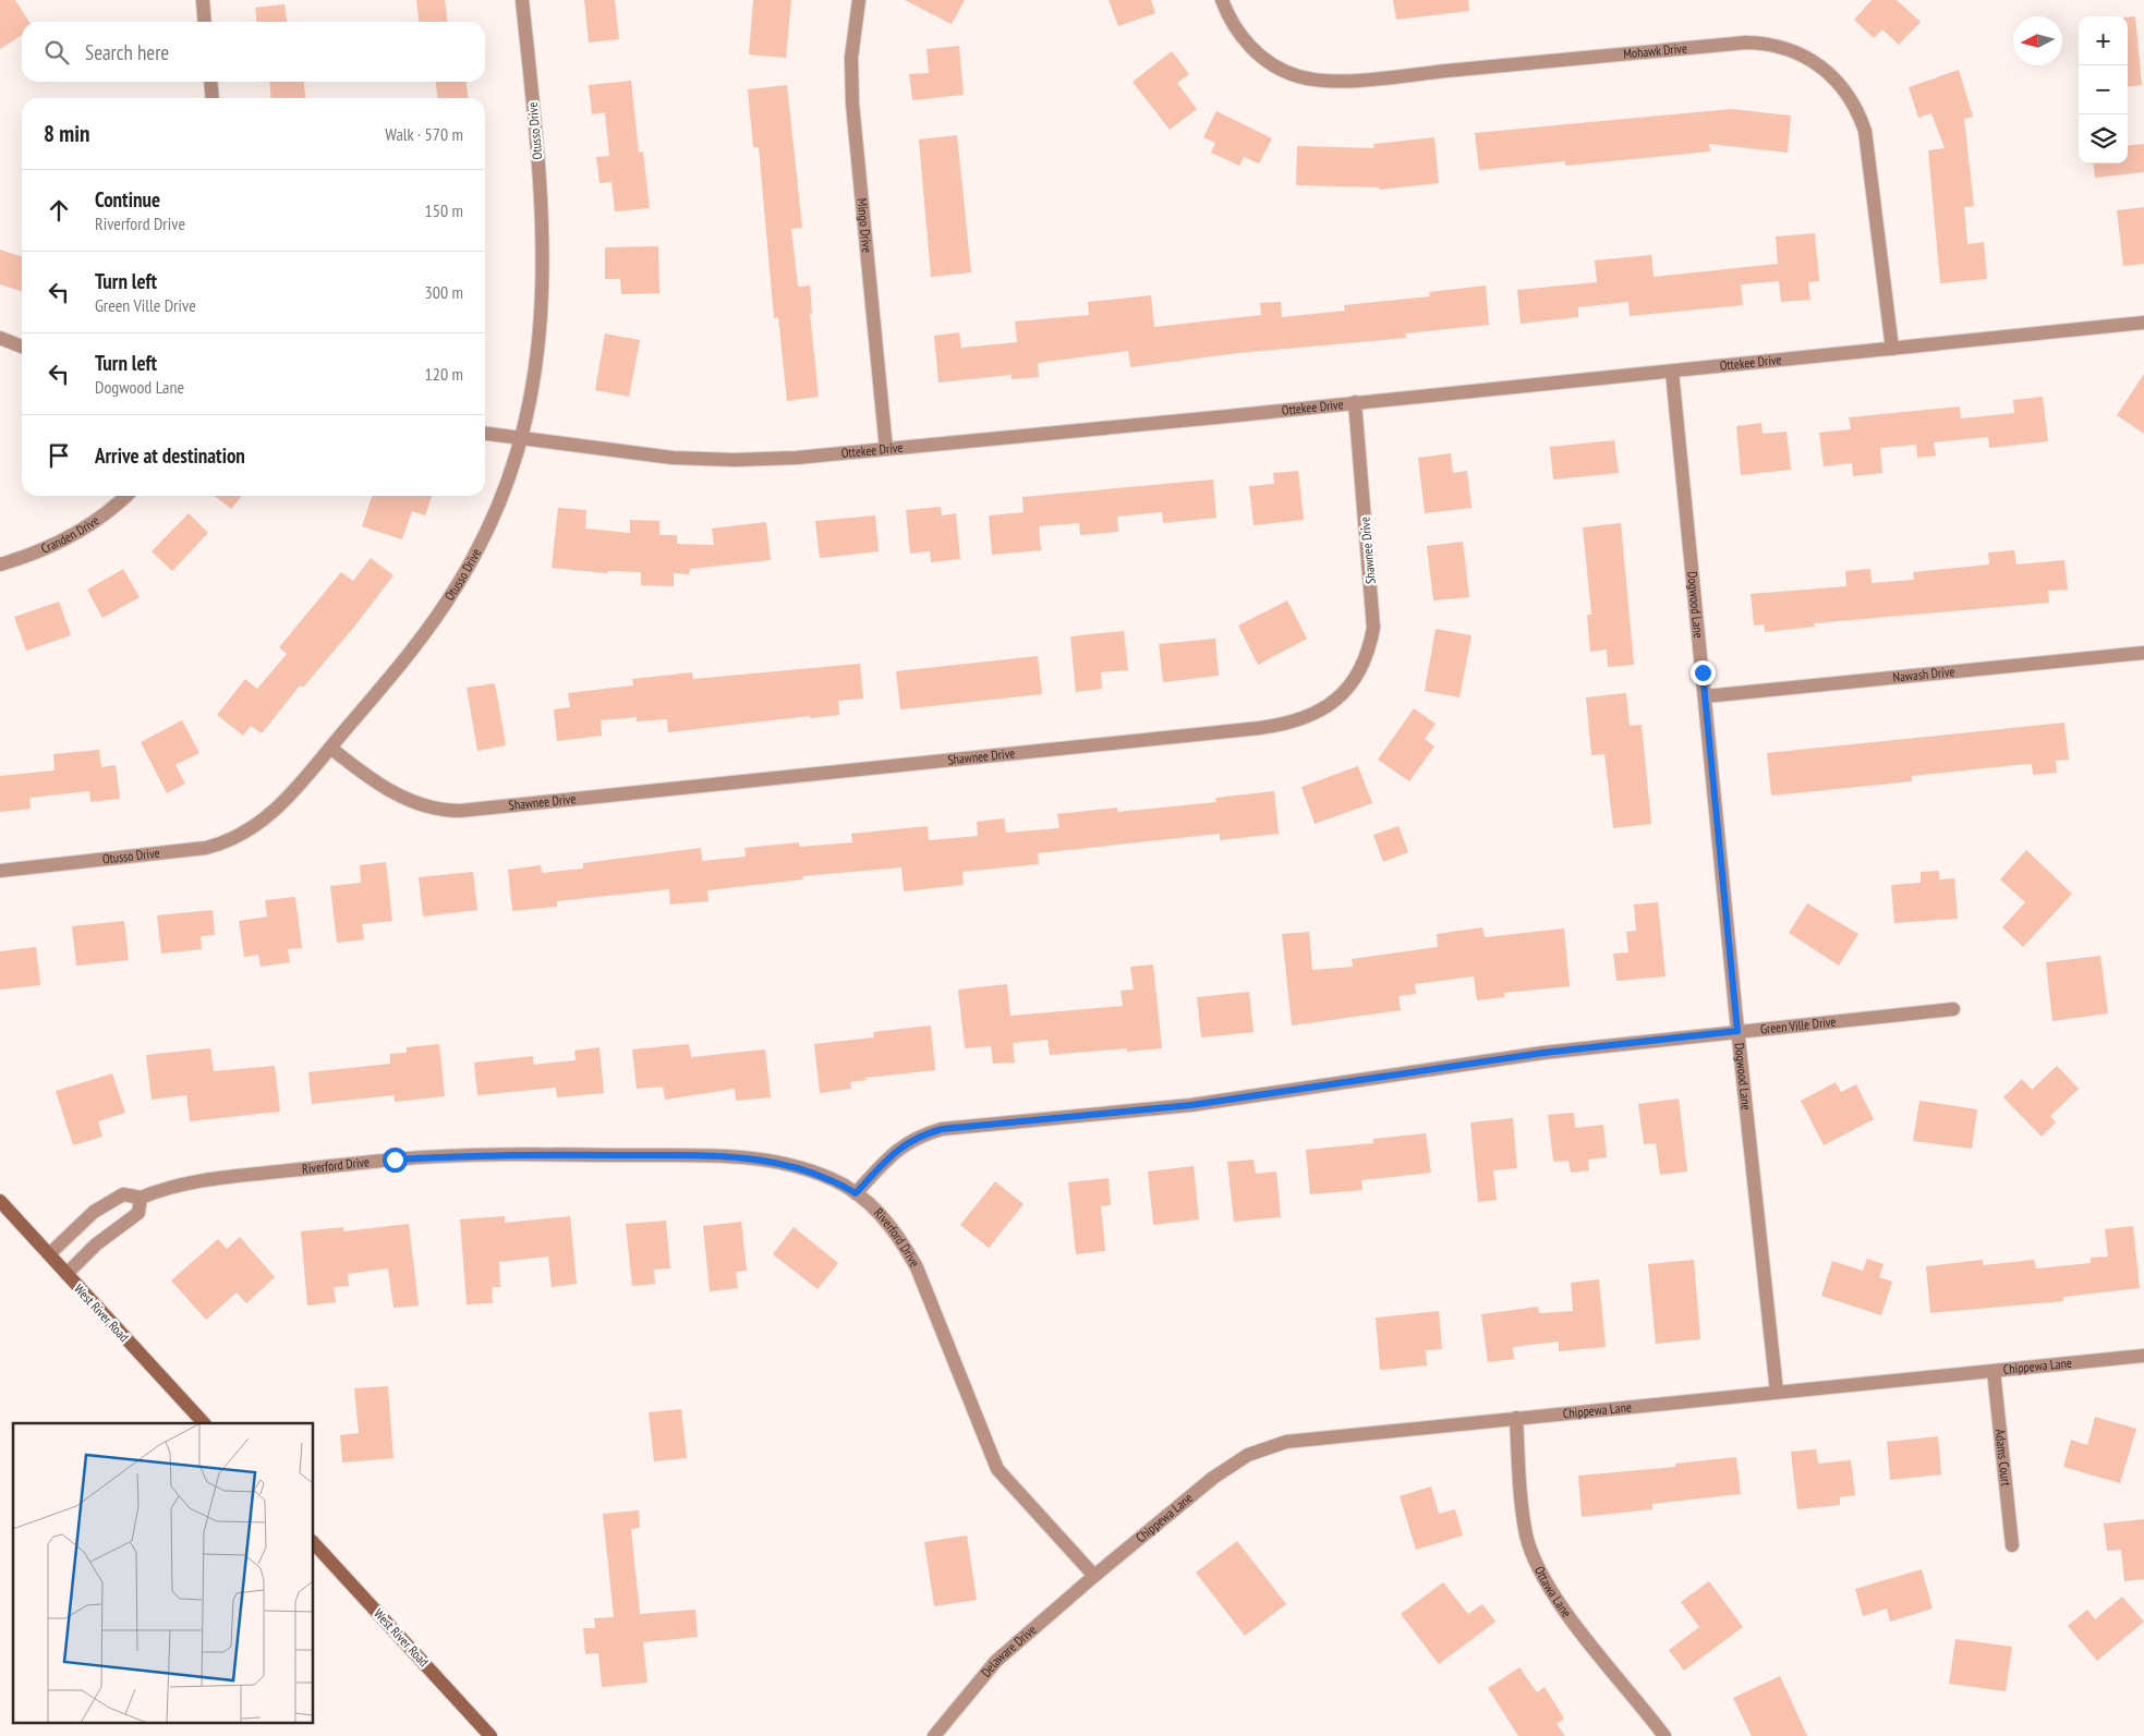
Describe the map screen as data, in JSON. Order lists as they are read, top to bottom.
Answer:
{
  "streets": {
    "main road": ["West River Road"],
    "street": [
      "Mohawk Drive",
      "Otusso Drive",
      "Mingo Drive",
      "Ottekee Drive",
      "Cranden Drive",
      "Shawnee Drive",
      "Dogwood Lane",
      "Nawash Drive",
      "Green Ville Drive",
      "Riverford Drive",
      "Chippewa Lane",
      "Adams Court",
      "Ottawa Lane",
      "Delaware Drive"
    ]
  },
  "crossings": [
    ["Mohawk Drive", "Ottekee Drive"],
    ["Otusso Drive", "Ottekee Drive"],
    ["Otusso Drive", "Shawnee Drive"],
    ["Mingo Drive", "Ottekee Drive"],
    ["Ottekee Drive", "Shawnee Drive"],
    ["Ottekee Drive", "Dogwood Lane"],
    ["Dogwood Lane", "Nawash Drive"],
    ["Dogwood Lane", "Green Ville Drive"],
    ["Dogwood Lane", "Chippewa Lane"],
    ["Green Ville Drive", "Riverford Drive"],
    ["Riverford Drive", "West River Road"],
    ["Riverford Drive", "Chippewa Lane"],
    ["Riverford Drive", "Delaware Drive"],
    ["Chippewa Lane", "Adams Court"],
    ["Chippewa Lane", "Ottawa Lane"],
    ["Chippewa Lane", "Delaware Drive"]
  ],
  "north": "left",
  "page": {
    "map_buttons": ["+", "−"],
    "search": "Search here",
    "heading": ["8 min", "Walk · 570 m"],
    "list": [
      ["Continue", "Riverford Drive", "150 m"],
      ["Turn left", "Green Ville Drive", "300 m"],
      ["Turn left", "Dogwood Lane", "120 m"],
      "Arrive at destination"
    ]
  }
}
